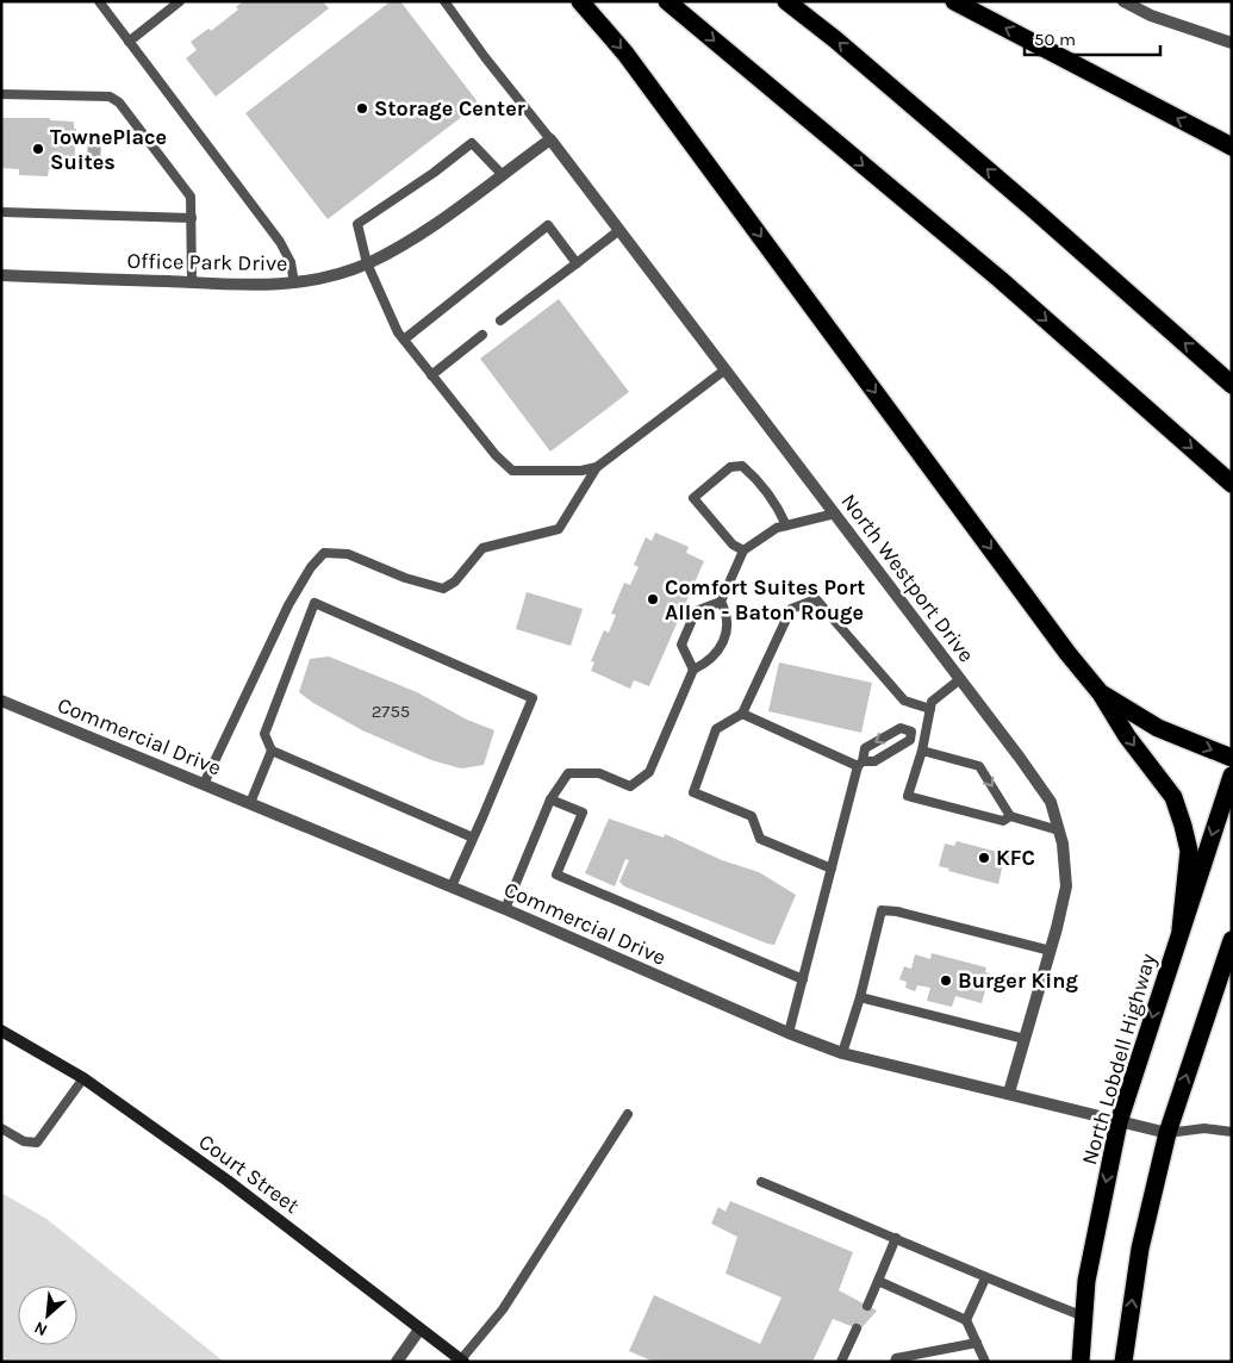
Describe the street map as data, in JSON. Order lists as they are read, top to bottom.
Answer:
{
  "streets": {
    "highway": ["North Lobdell Highway"],
    "main road": ["Court Street"],
    "street": ["Office Park Drive", "North Westport Drive", "Commercial Drive"]
  },
  "crossings": [
    ["Office Park Drive", "North Westport Drive"],
    ["North Westport Drive", "Commercial Drive"],
    ["Commercial Drive", "North Lobdell Highway"]
  ],
  "places": [
    "Storage Center",
    "TownePlace Suites",
    "Comfort Suites Port Allen - Baton Rouge",
    "KFC",
    "Burger King"
  ],
  "house_numbers": ["2755"],
  "scale_bar": "50 m",
  "north": "bottom left"
}
